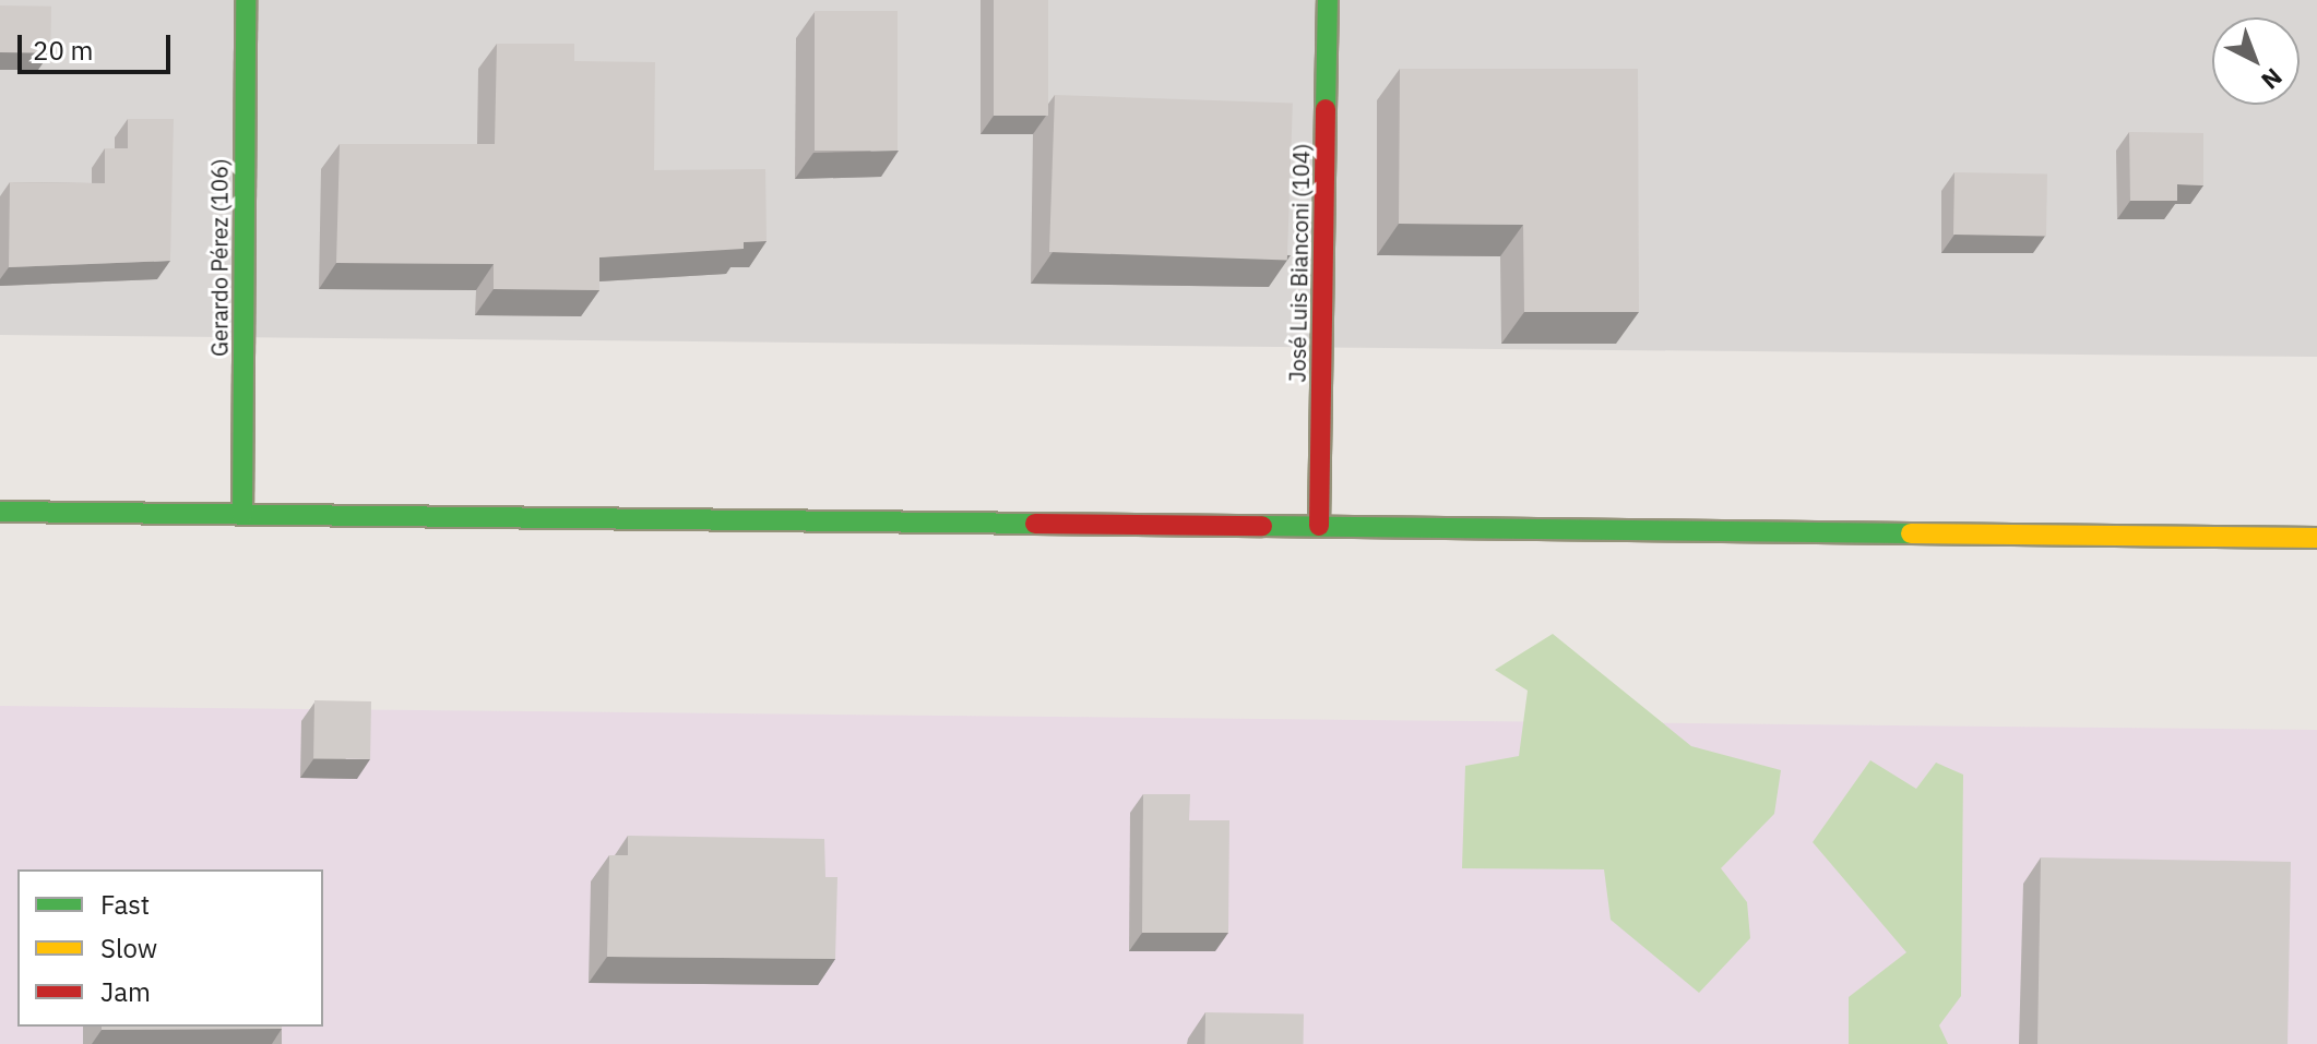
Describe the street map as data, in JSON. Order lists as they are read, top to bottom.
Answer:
{
  "streets": {
    "main road": ["Gerardo Pérez (106)", "José Luis Bianconi (104)"]
  },
  "legend": ["Fast", "Slow", "Jam"],
  "scale_bar": "20 m",
  "north": "bottom right"
}
